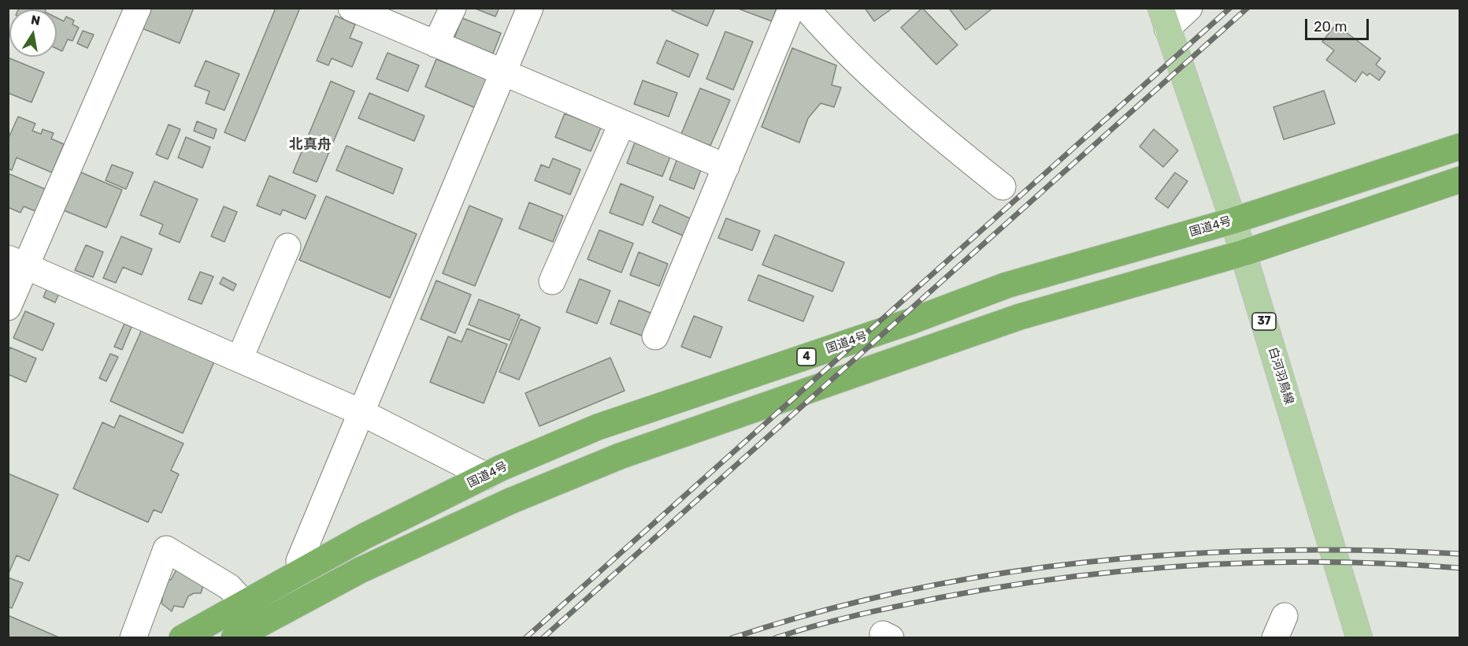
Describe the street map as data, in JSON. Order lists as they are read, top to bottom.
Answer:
{
  "streets": {
    "highway": ["国道4号", "4"],
    "main road": ["37", "白河羽鳥線"]
  },
  "crossings": [
    ["国道4号", "白河羽鳥線"]
  ],
  "districts": ["北真舟"],
  "scale_bar": "20 m",
  "north": "top"
}
